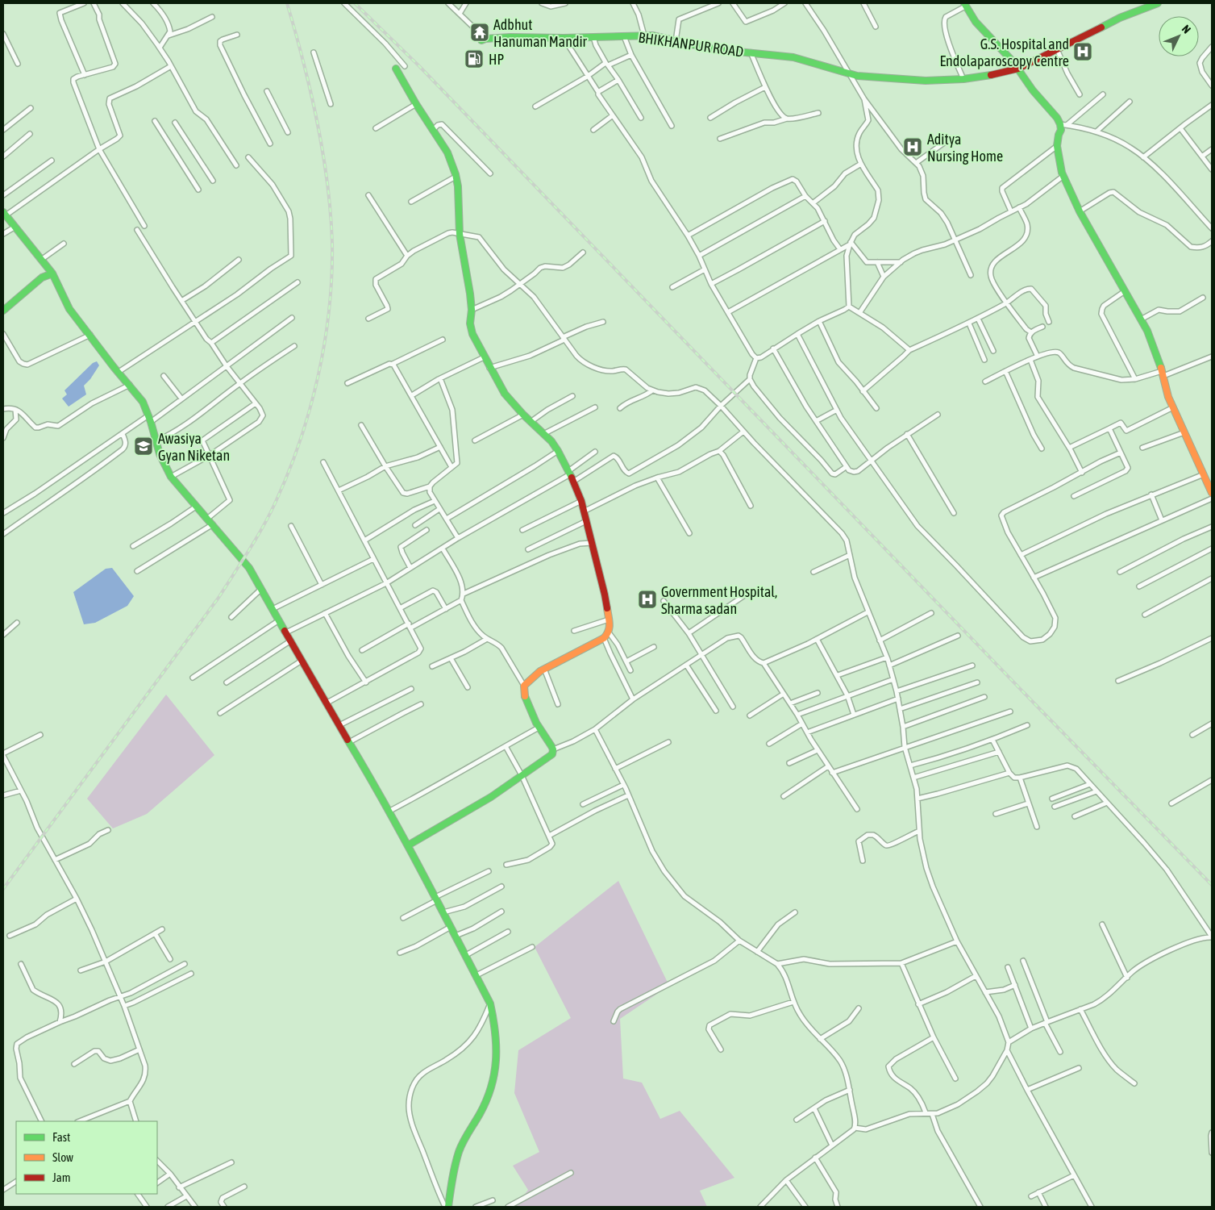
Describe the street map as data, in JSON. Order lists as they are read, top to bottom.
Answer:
{
  "streets": {
    "main road": ["BHIKHANPUR ROAD"]
  },
  "places": {
    "temple": ["Adbhut Hanuman Mandir"],
    "hospital": ["G.S. Hospital and Endolaparoscopy Centre", "Aditya Nursing Home", "Government Hospital, Sharma sadan"],
    "fuel station": ["HP"],
    "school or university": ["Awasiya Gyan Niketan"]
  },
  "legend": ["Fast", "Slow", "Jam"],
  "north": "top right"
}
